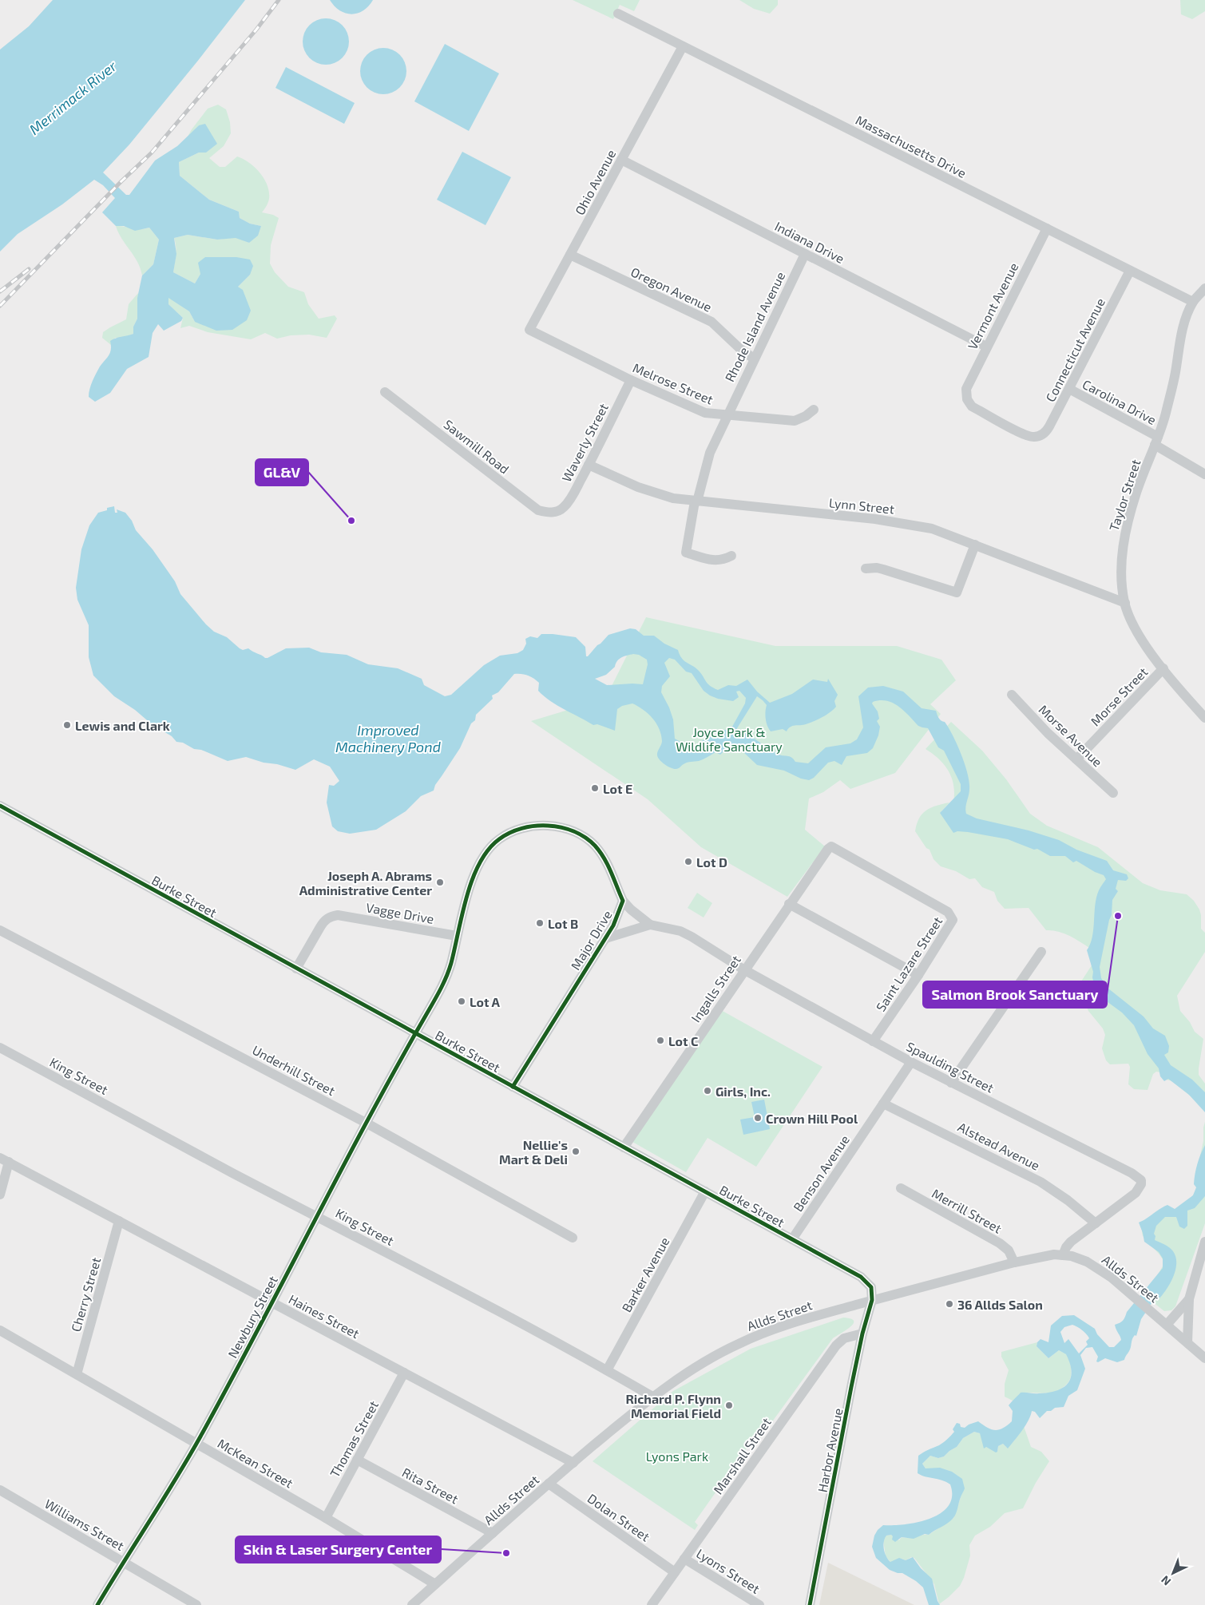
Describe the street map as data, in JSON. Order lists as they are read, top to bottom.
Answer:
{
  "streets": {
    "street": [
      "Massachusetts Drive",
      "Ohio Avenue",
      "Indiana Drive",
      "Oregon Avenue",
      "Vermont Avenue",
      "Rhode Island Avenue",
      "Connecticut Avenue",
      "Melrose Street",
      "Carolina Drive",
      "Waverly Street",
      "Sawmill Road",
      "Taylor Street",
      "Lynn Street",
      "Morse Street",
      "Morse Avenue",
      "Burke Street",
      "Vagge Drive",
      "Major Drive",
      "Saint Lazare Street",
      "Ingalls Street",
      "Spaulding Street",
      "Underhill Street",
      "King Street",
      "Alstead Avenue",
      "Benson Avenue",
      "Merrill Street",
      "Barker Avenue",
      "Allds Street",
      "Cherry Street",
      "Haines Street",
      "Newbury Street",
      "Thomas Street",
      "Harbor Avenue",
      "Marshall Street",
      "McKean Street",
      "Rita Street",
      "Dolan Street",
      "Williams Street",
      "Lyons Street"
    ]
  },
  "crossings": [
    ["Massachusetts Drive", "Ohio Avenue"],
    ["Massachusetts Drive", "Vermont Avenue"],
    ["Massachusetts Drive", "Connecticut Avenue"],
    ["Massachusetts Drive", "Taylor Street"],
    ["Ohio Avenue", "Indiana Drive"],
    ["Ohio Avenue", "Oregon Avenue"],
    ["Ohio Avenue", "Melrose Street"],
    ["Indiana Drive", "Vermont Avenue"],
    ["Indiana Drive", "Rhode Island Avenue"],
    ["Oregon Avenue", "Rhode Island Avenue"],
    ["Vermont Avenue", "Connecticut Avenue"],
    ["Rhode Island Avenue", "Melrose Street"],
    ["Rhode Island Avenue", "Lynn Street"],
    ["Connecticut Avenue", "Carolina Drive"],
    ["Melrose Street", "Waverly Street"],
    ["Carolina Drive", "Taylor Street"],
    ["Waverly Street", "Sawmill Road"],
    ["Waverly Street", "Lynn Street"],
    ["Taylor Street", "Lynn Street"],
    ["Taylor Street", "Morse Street"],
    ["Morse Street", "Morse Avenue"],
    ["Burke Street", "Vagge Drive"],
    ["Burke Street", "Major Drive"],
    ["Burke Street", "Ingalls Street"],
    ["Burke Street", "Benson Avenue"],
    ["Burke Street", "Barker Avenue"],
    ["Burke Street", "Allds Street"],
    ["Burke Street", "Newbury Street"],
    ["Burke Street", "Harbor Avenue"],
    ["Vagge Drive", "Major Drive"],
    ["Major Drive", "Spaulding Street"],
    ["Major Drive", "Newbury Street"],
    ["Saint Lazare Street", "Ingalls Street"],
    ["Saint Lazare Street", "Spaulding Street"],
    ["Ingalls Street", "Spaulding Street"],
    ["Spaulding Street", "Alstead Avenue"],
    ["Spaulding Street", "Benson Avenue"],
    ["Spaulding Street", "Allds Street"],
    ["Underhill Street", "Newbury Street"],
    ["King Street", "Barker Avenue"],
    ["King Street", "Allds Street"],
    ["King Street", "Newbury Street"],
    ["Alstead Avenue", "Benson Avenue"],
    ["Merrill Street", "Allds Street"],
    ["Allds Street", "Haines Street"],
    ["Allds Street", "Harbor Avenue"],
    ["Allds Street", "McKean Street"],
    ["Allds Street", "Rita Street"],
    ["Allds Street", "Dolan Street"],
    ["Cherry Street", "Haines Street"],
    ["Cherry Street", "McKean Street"],
    ["Haines Street", "Newbury Street"],
    ["Haines Street", "Thomas Street"],
    ["Newbury Street", "McKean Street"],
    ["Newbury Street", "Williams Street"],
    ["Thomas Street", "McKean Street"],
    ["Thomas Street", "Rita Street"],
    ["Harbor Avenue", "Marshall Street"],
    ["Marshall Street", "Dolan Street"],
    ["Marshall Street", "Lyons Street"]
  ],
  "water": ["Merrimack River", "Improved Machinery Pond"],
  "parks": ["Joyce Park & Wildlife Sanctuary", "Lyons Park"],
  "places": [
    "GL&V",
    "Lewis and Clark",
    "Lot E",
    "Lot D",
    "Joseph A. Abrams Administrative Center",
    "Salmon Brook Sanctuary",
    "Lot B",
    "Lot A",
    "Lot C",
    "Girls, Inc.",
    "Crown Hill Pool",
    "Nellie's Mart & Deli",
    "36 Allds Salon",
    "Richard P. Flynn Memorial Field",
    "Skin & Laser Surgery Center"
  ],
  "north": "bottom left"
}
